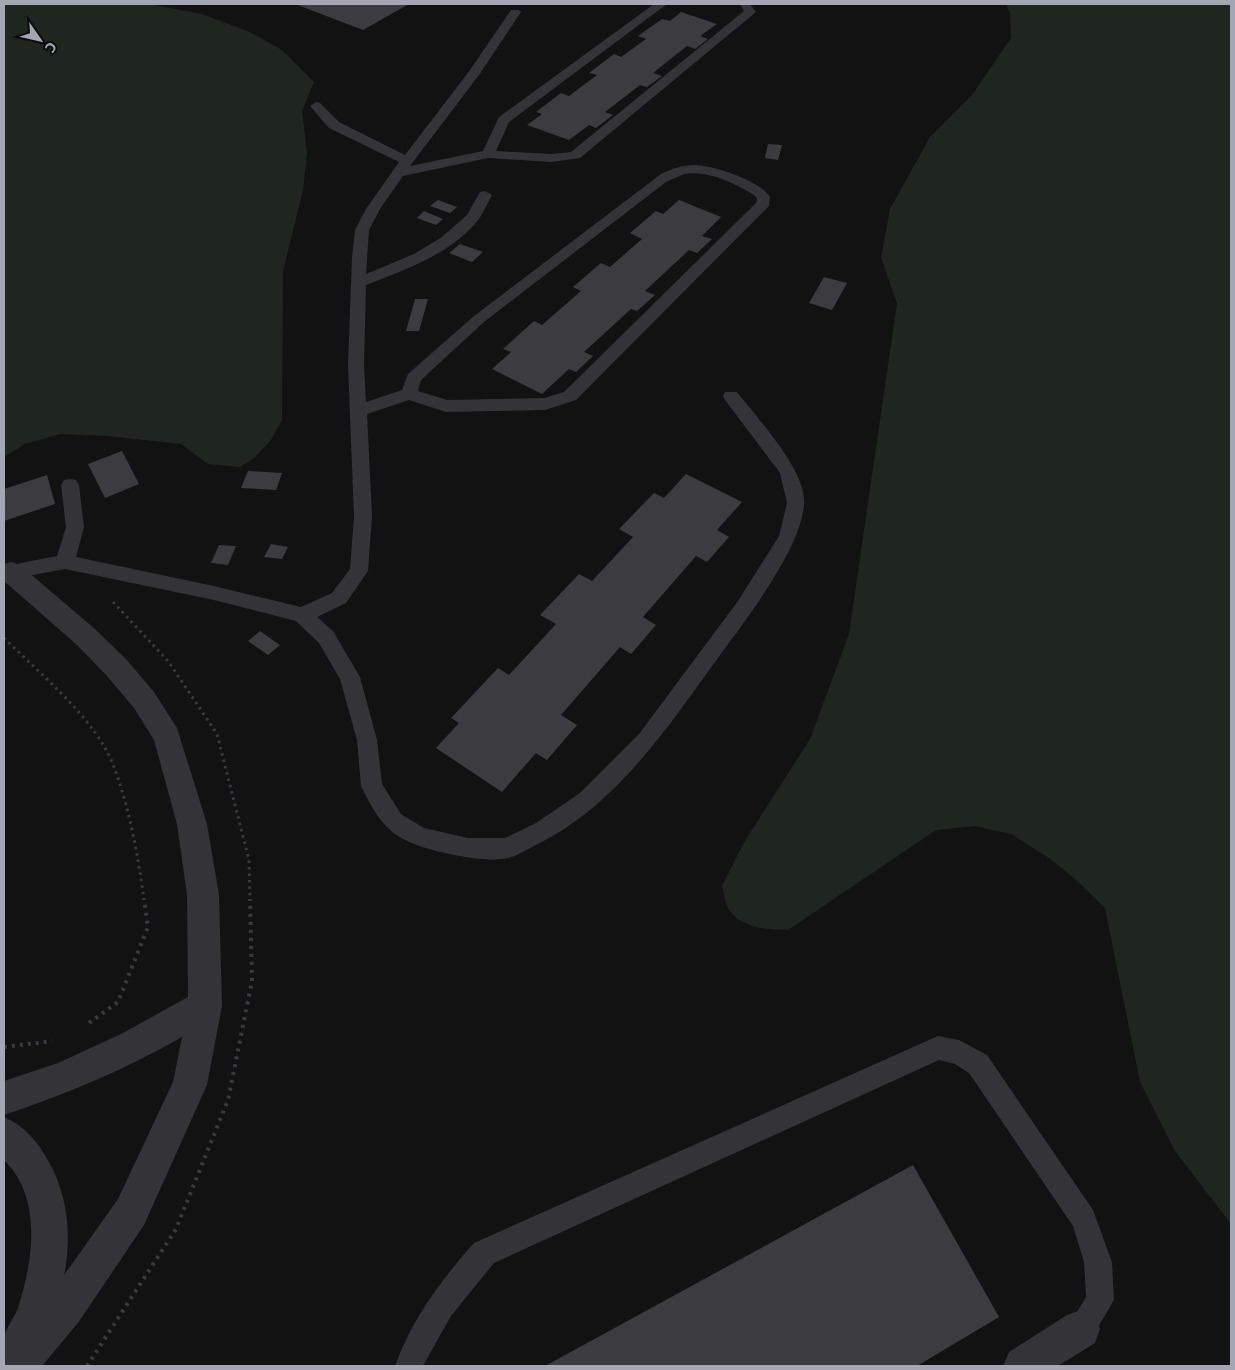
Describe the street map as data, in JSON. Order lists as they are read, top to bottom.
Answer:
{
  "north": "bottom right"
}
